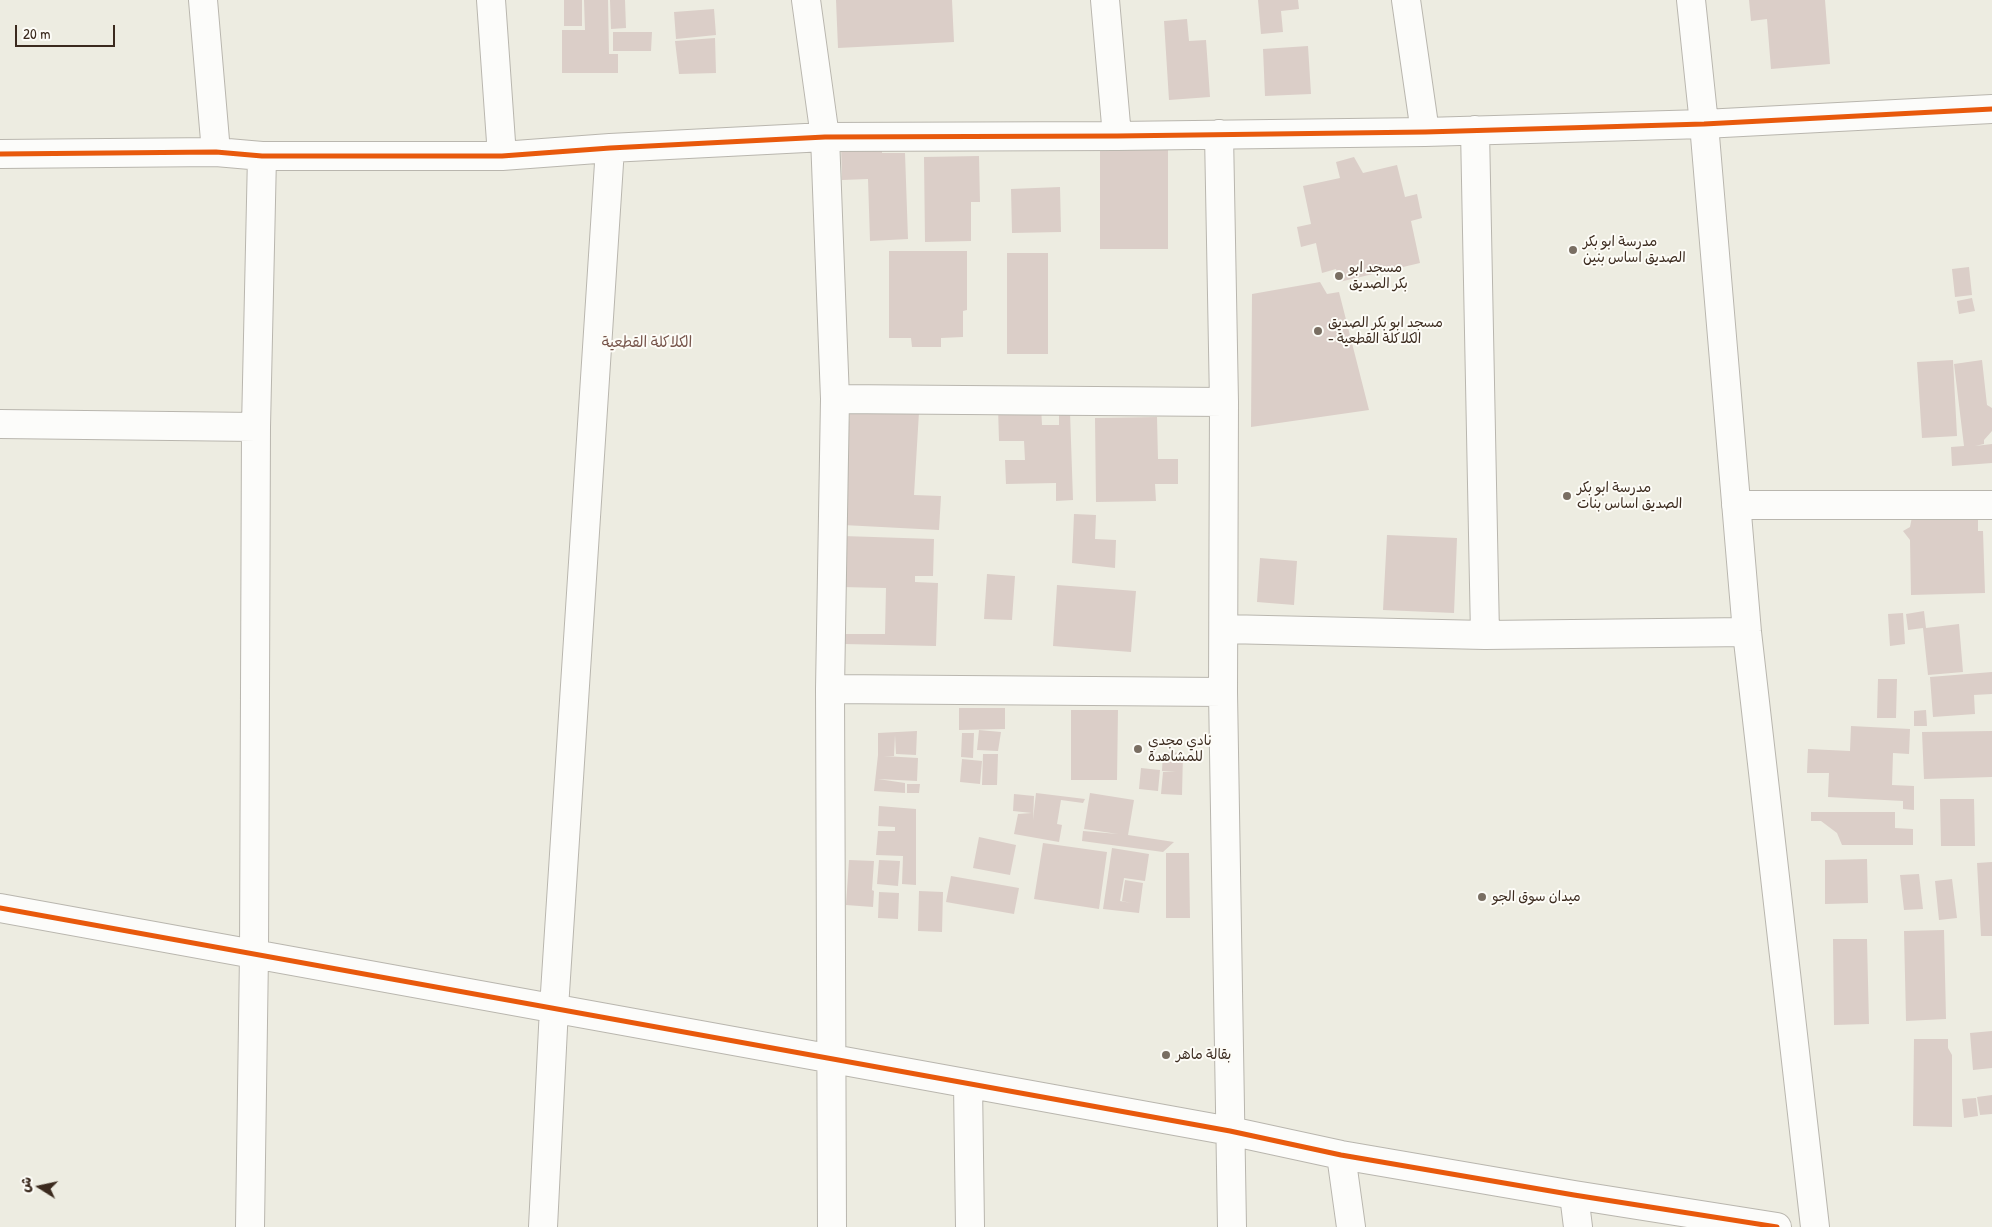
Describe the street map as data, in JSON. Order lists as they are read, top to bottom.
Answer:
{
  "districts": ["الكلاكلة القطعية"],
  "places": [
    "مدرسة ابو بكر الصديق اساس بنين",
    "مسجد ابو بكر الصديق",
    "مسجد ابو بكر الصديق - الكلاكلة القطعية",
    "مدرسة ابو بكر الصديق اساس بنات",
    "نادي مجدي للمشاهدة",
    "ميدان سوق الجو",
    "بقالة ماهر"
  ],
  "scale_bar": "20 m",
  "north": "left"
}
